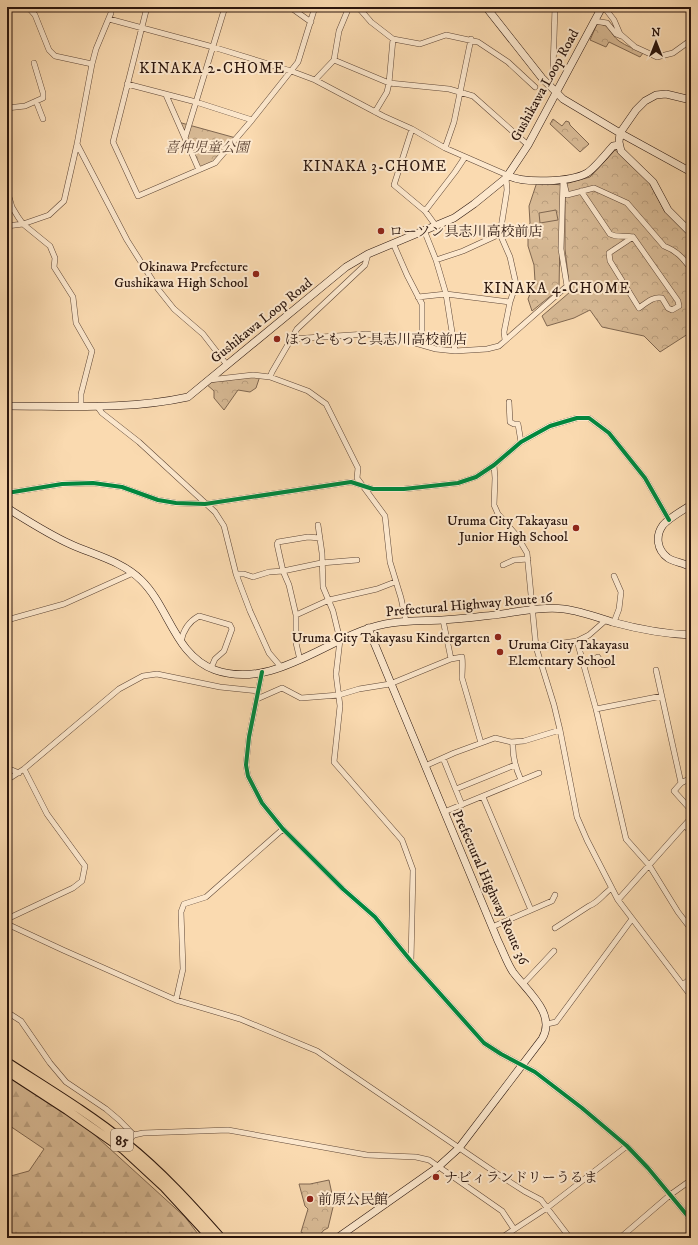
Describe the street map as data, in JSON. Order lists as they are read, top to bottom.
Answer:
{
  "streets": {
    "main road": [
      "Gushikawa Loop Road",
      "Prefectural Highway Route 16",
      "Prefectural Highway Route 36",
      "85"
    ]
  },
  "crossings": [
    ["Prefectural Highway Route 16", "Prefectural Highway Route 36"]
  ],
  "districts": ["KINAKA 2-CHOME", "KINAKA 3-CHOME", "KINAKA 4-CHOME"],
  "parks": ["喜仲児童公園"],
  "places": [
    "ローソン具志川高校前店",
    "Okinawa Prefecture Gushikawa High School",
    "ほっともっと具志川高校前店",
    "Uruma City Takayasu Junior High School",
    "Uruma City Takayasu Kindergarten",
    "Uruma City Takayasu Elementary School",
    "ナビィランドリーうるま",
    "前原公民館"
  ],
  "north": "top"
}
